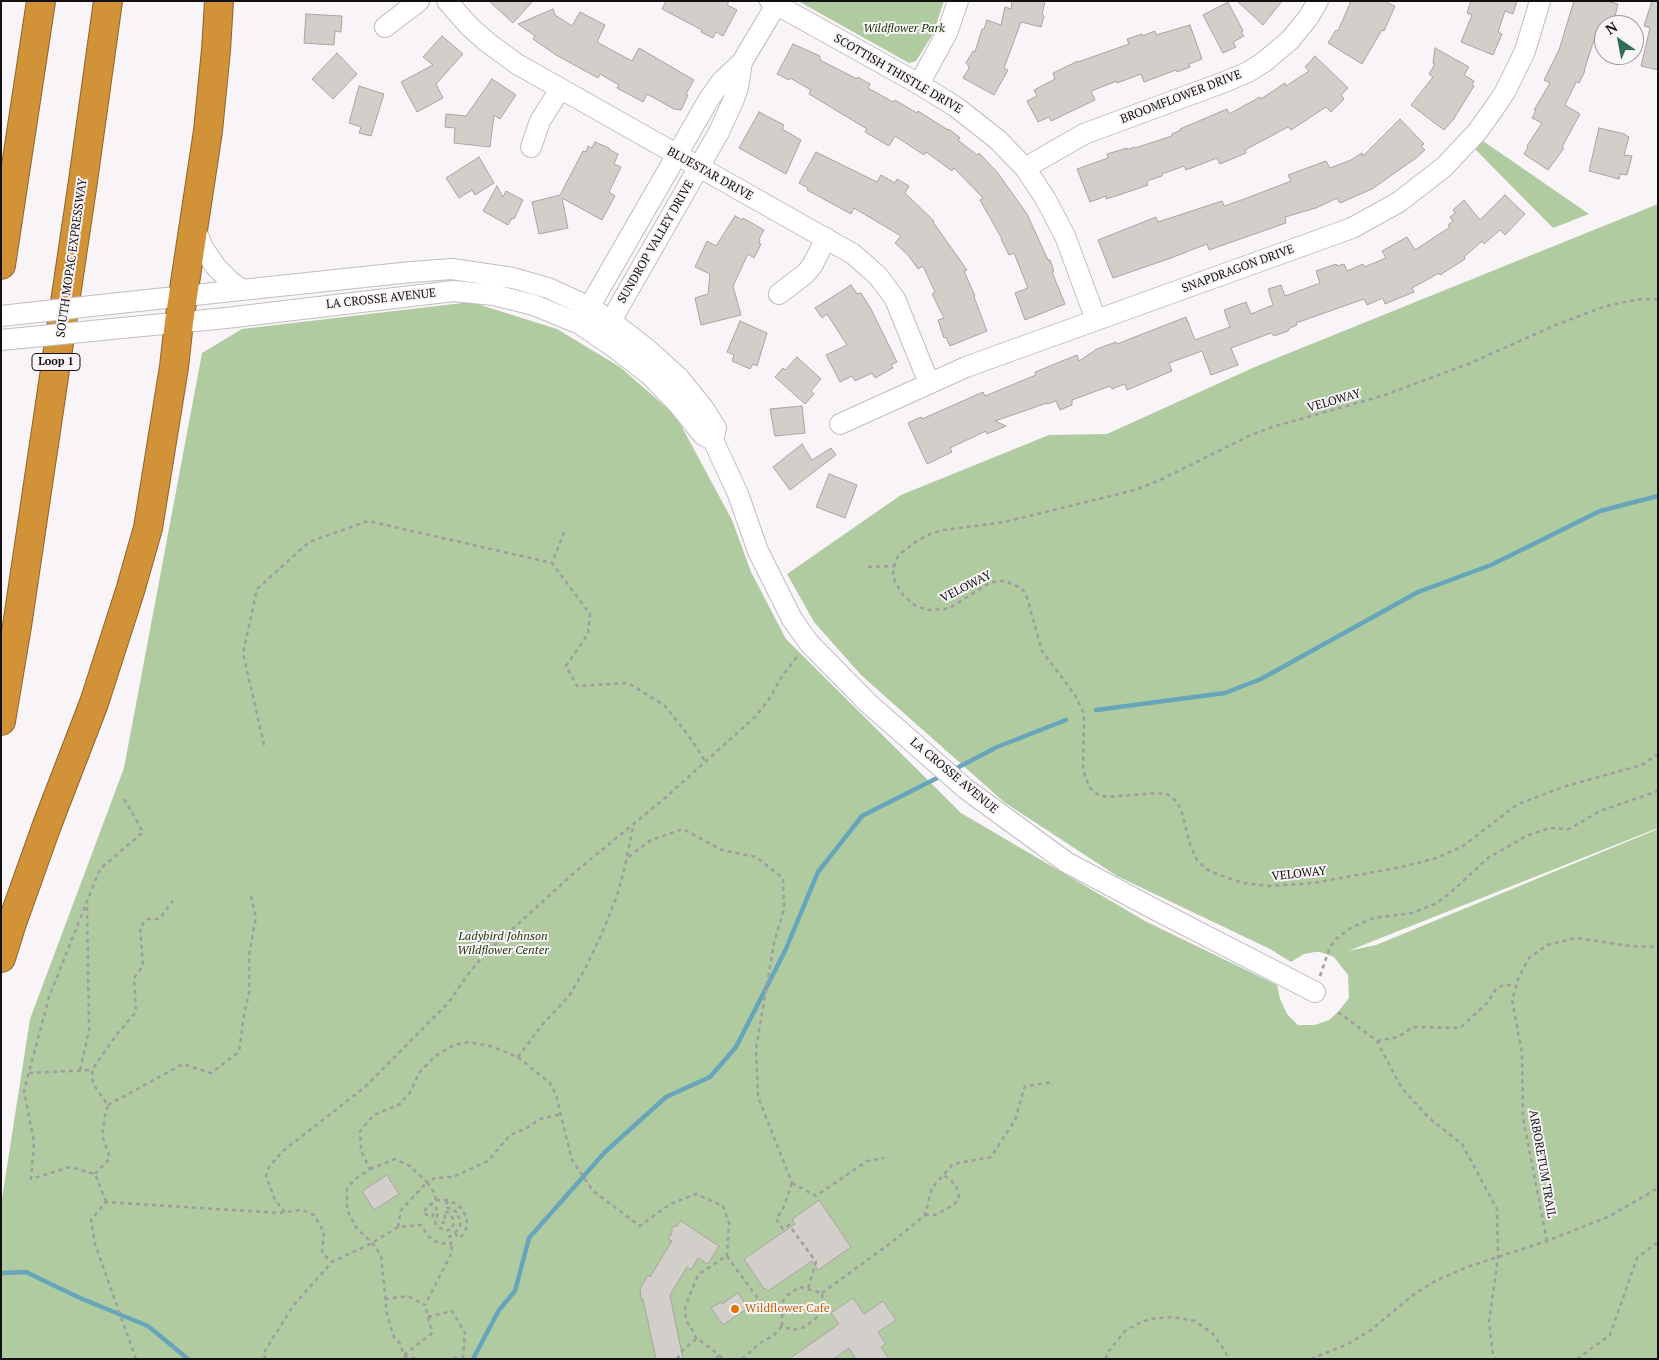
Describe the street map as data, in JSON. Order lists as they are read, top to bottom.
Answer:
{
  "streets": {
    "highway": ["SOUTH MOPAC EXPRESSWAY", "Loop 1"],
    "street": [
      "SCOTTISH THISTLE DRIVE",
      "BROOMFLOWER DRIVE",
      "BLUESTAR DRIVE",
      "SUNDROP VALLEY DRIVE",
      "SNAPDRAGON DRIVE",
      "LA CROSSE AVENUE"
    ],
    "path": ["VELOWAY", "ARBORETUM TRAIL"]
  },
  "crossings": [
    ["SCOTTISH THISTLE DRIVE", "BROOMFLOWER DRIVE"],
    ["SCOTTISH THISTLE DRIVE", "SUNDROP VALLEY DRIVE"],
    ["SCOTTISH THISTLE DRIVE", "SNAPDRAGON DRIVE"],
    ["BLUESTAR DRIVE", "SUNDROP VALLEY DRIVE"],
    ["BLUESTAR DRIVE", "SNAPDRAGON DRIVE"],
    ["SUNDROP VALLEY DRIVE", "LA CROSSE AVENUE"]
  ],
  "parks": ["Wildflower Park", "Ladybird Johnson Wildflower Center"],
  "places": ["Wildflower Cafe"],
  "north": "top left"
}
